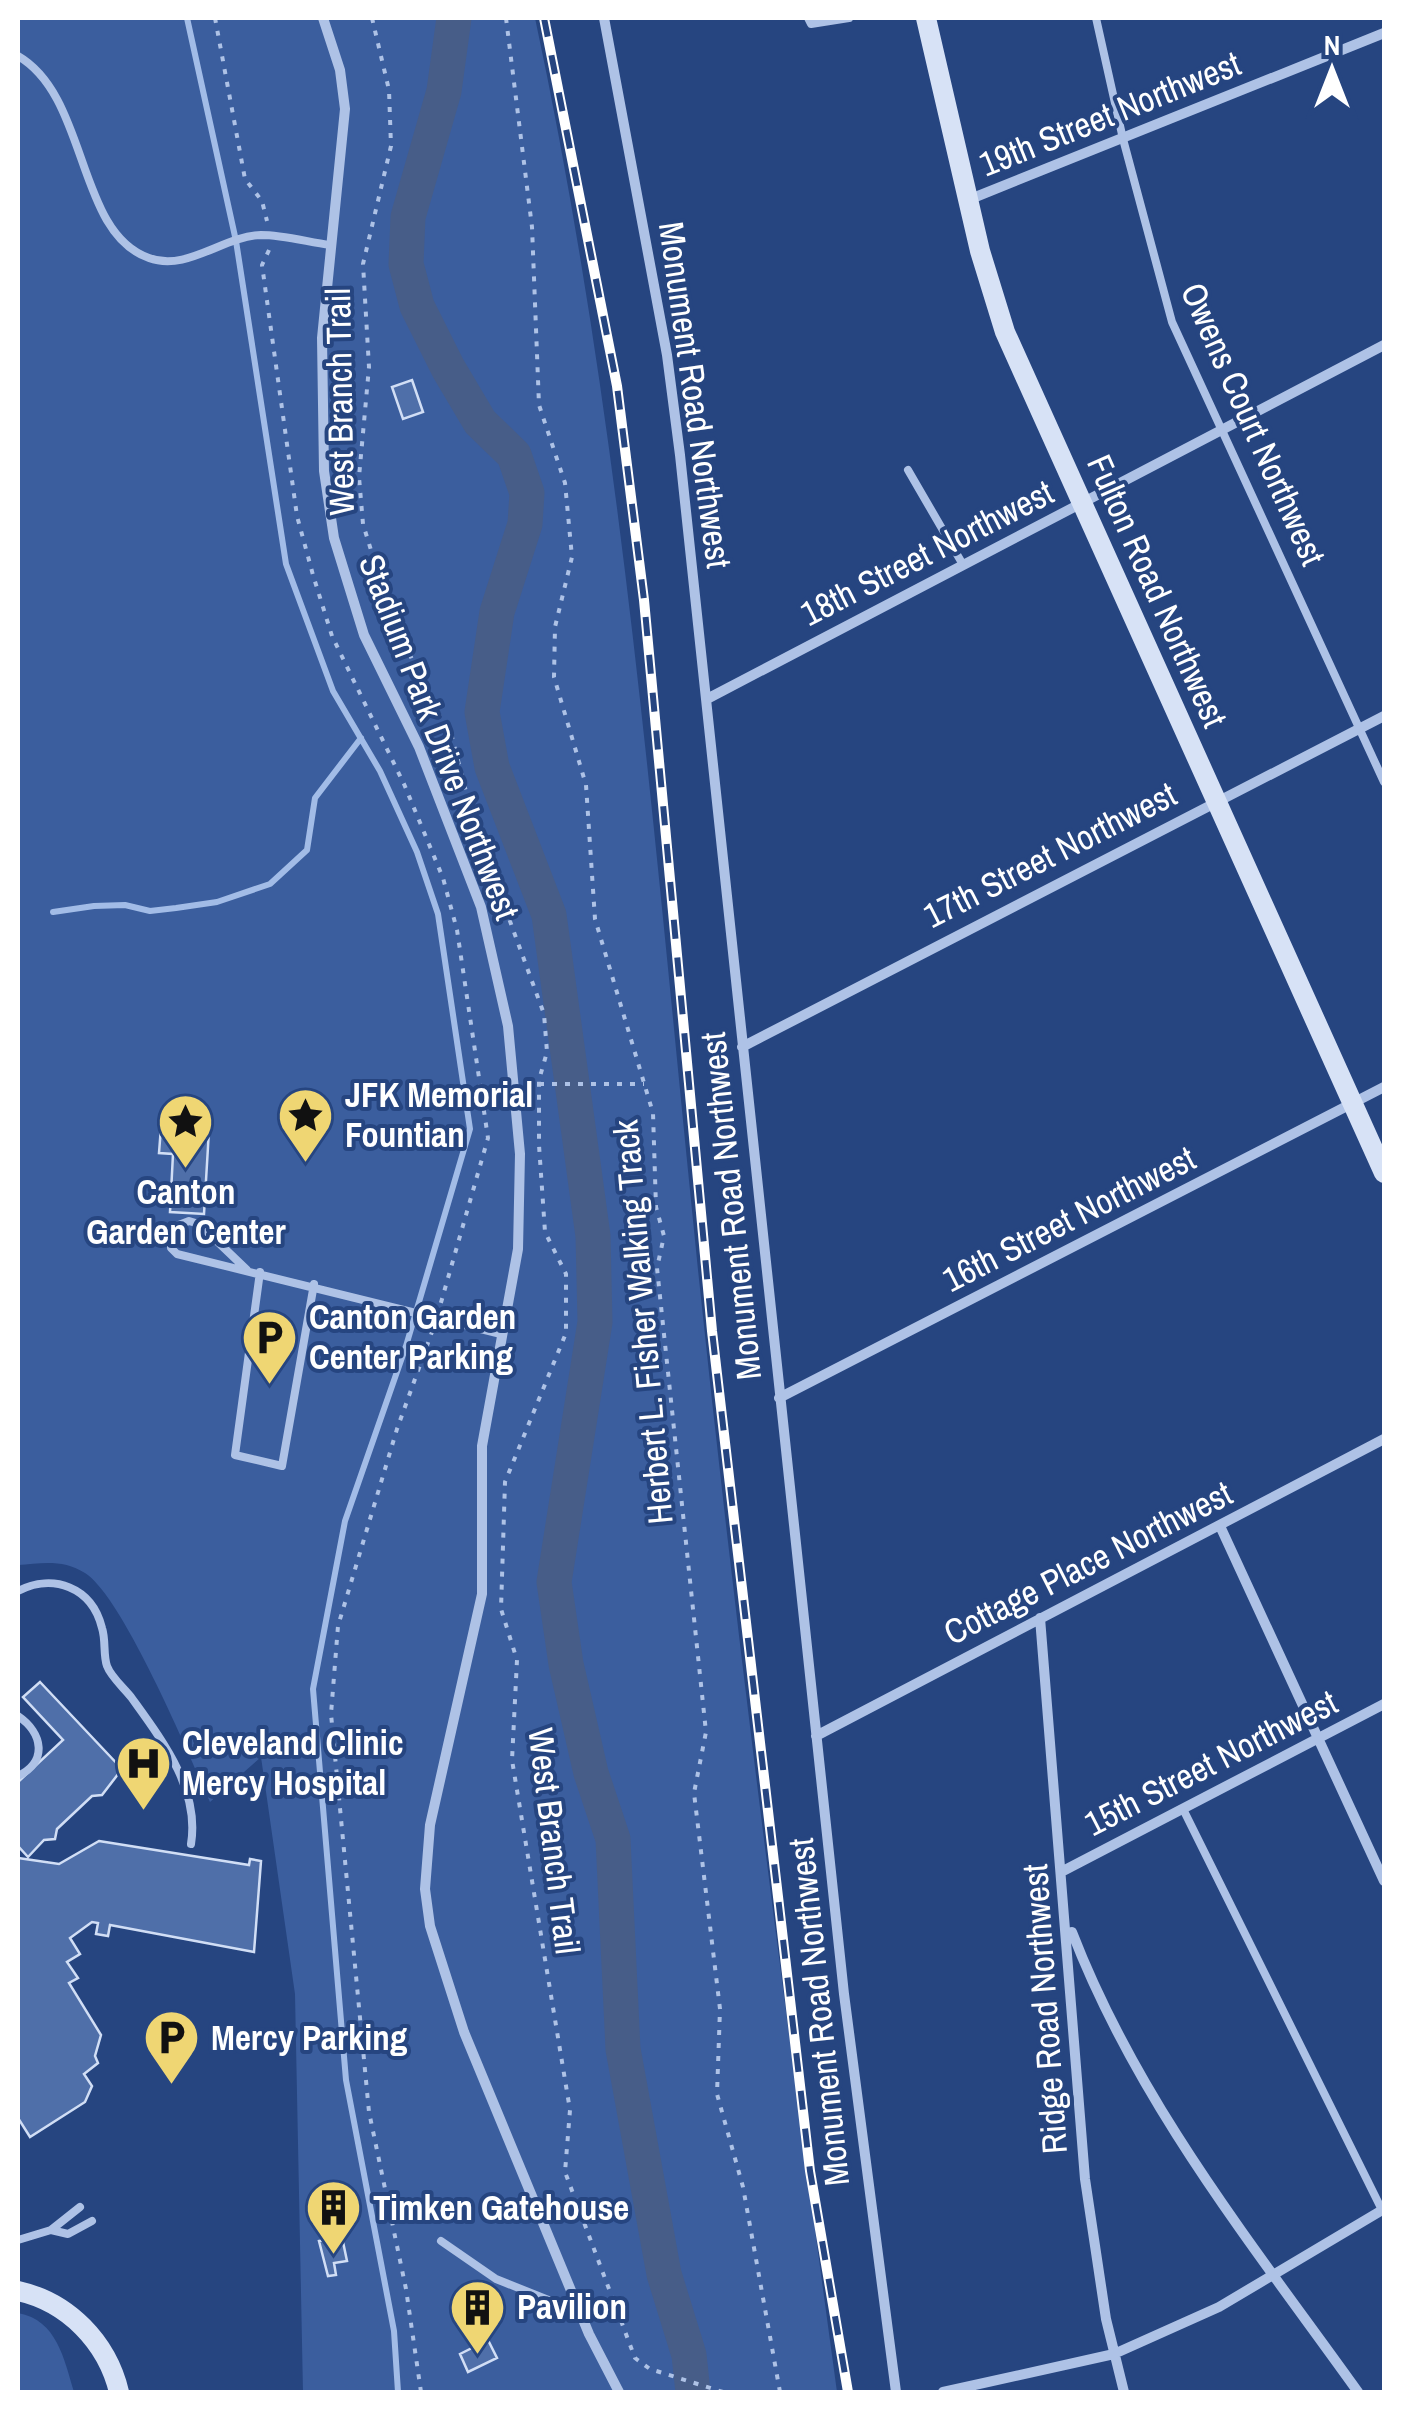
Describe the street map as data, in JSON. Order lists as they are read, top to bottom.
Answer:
{
  "streets": {
    "main road": ["Fulton Road Northwest"],
    "street": [
      "19th Street Northwest",
      "Monument Road Northwest",
      "18th Street Northwest",
      "Stadium Park Drive Northwest",
      "17th Street Northwest",
      "16th Street Northwest",
      "Cottage Place Northwest",
      "15th Street Northwest",
      "Ridge Road Northwest"
    ],
    "lane": ["Owens Court Northwest"],
    "path": ["West Branch Trail", "Herbert L. Fisher Walking Track"]
  },
  "crossings": [
    ["19th Street Northwest", "Owens Court Northwest"],
    ["19th Street Northwest", "Fulton Road Northwest"],
    ["Monument Road Northwest", "18th Street Northwest"],
    ["Monument Road Northwest", "17th Street Northwest"],
    ["Monument Road Northwest", "16th Street Northwest"],
    ["Monument Road Northwest", "Cottage Place Northwest"],
    ["Owens Court Northwest", "18th Street Northwest"],
    ["Owens Court Northwest", "17th Street Northwest"],
    ["18th Street Northwest", "Fulton Road Northwest"],
    ["Fulton Road Northwest", "17th Street Northwest"],
    ["Fulton Road Northwest", "16th Street Northwest"],
    ["Cottage Place Northwest", "Ridge Road Northwest"],
    ["15th Street Northwest", "Ridge Road Northwest"]
  ],
  "places": {
    "place": ["JFK Memorial Fountian", "Canton Garden Center"],
    "parking": ["Canton Garden Center Parking", "Mercy Parking"],
    "hospital": ["Cleveland Clinic Mercy Hospital"],
    "building": ["Timken Gatehouse", "Pavilion"]
  },
  "north": "top"
}
